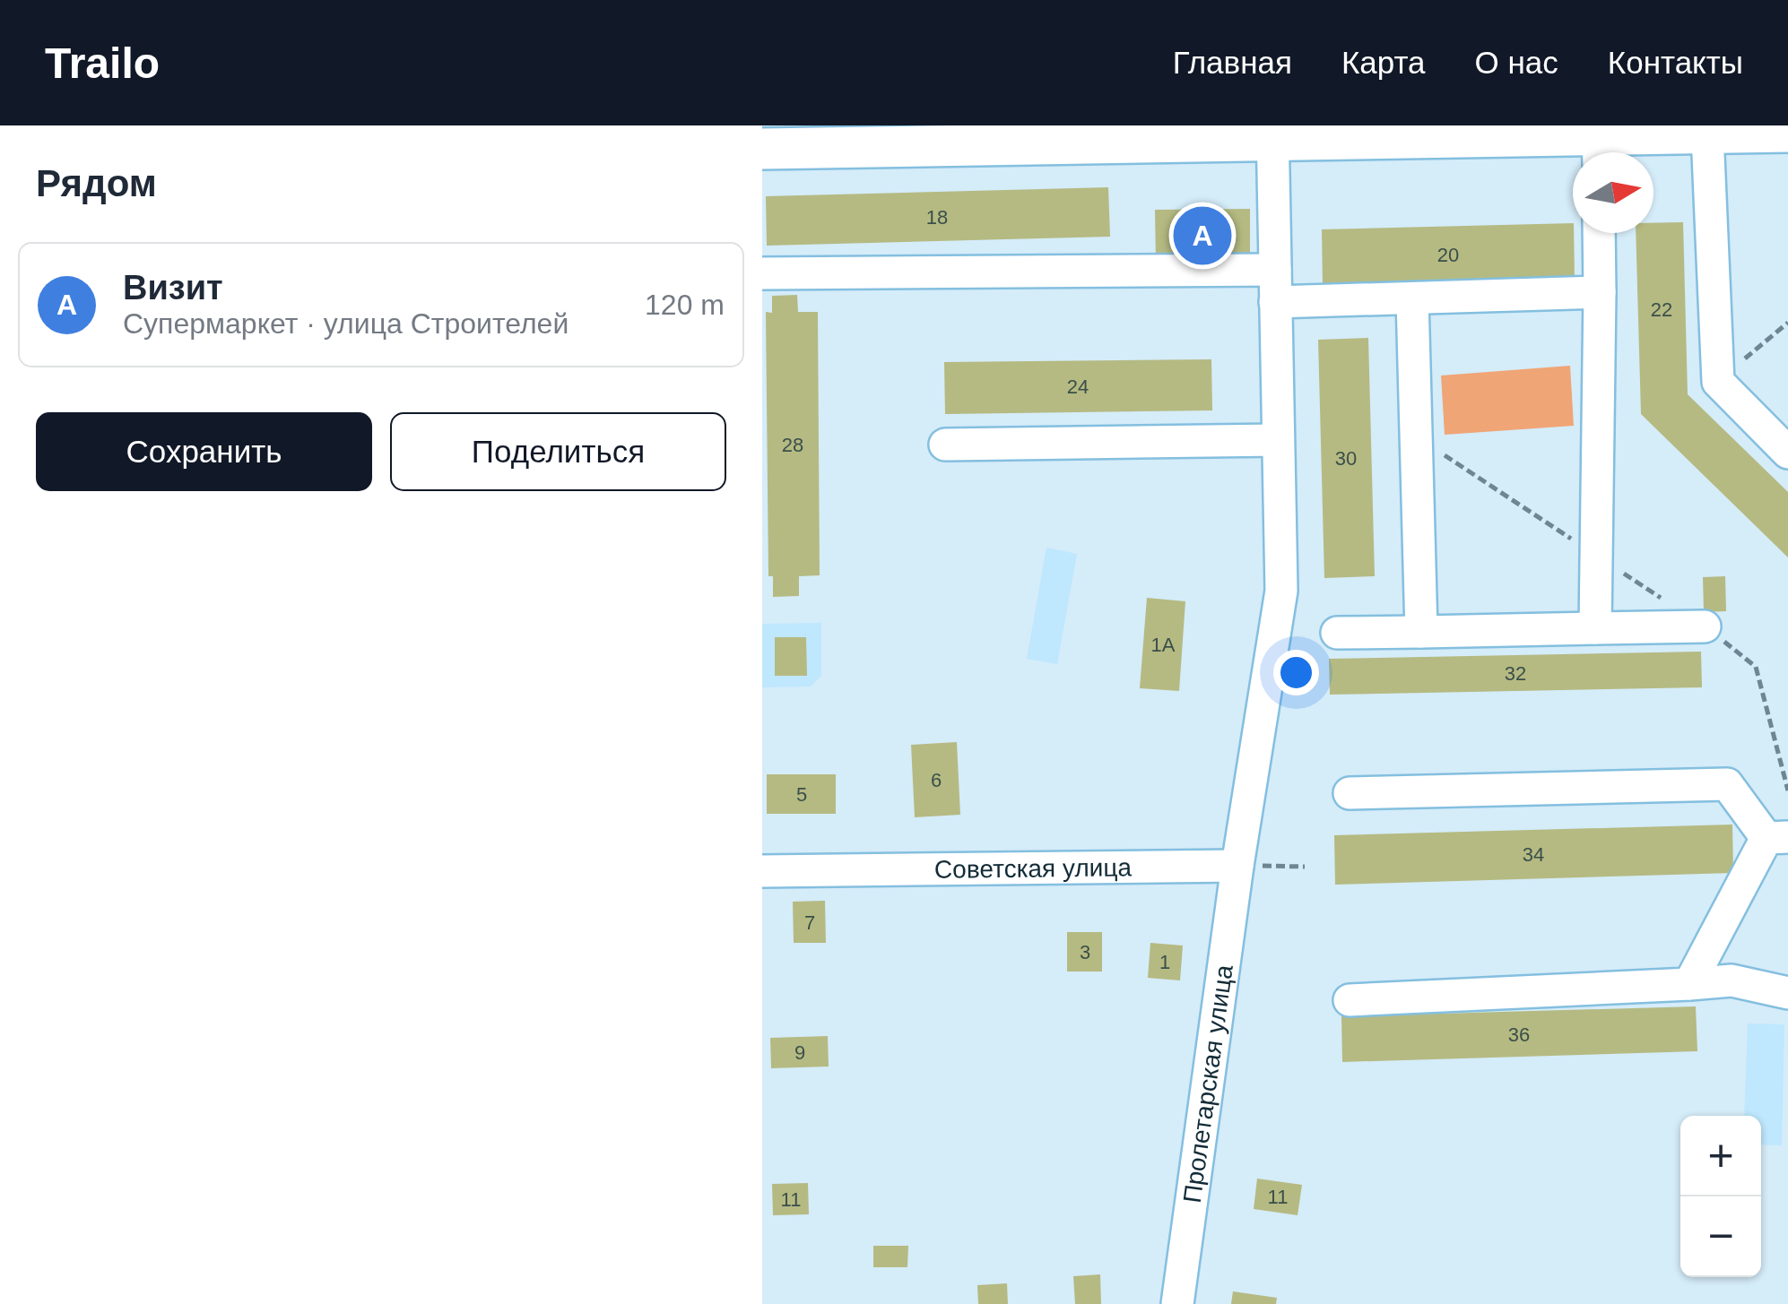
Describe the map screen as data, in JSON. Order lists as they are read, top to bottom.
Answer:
{
  "streets": {
    "street": ["Советская улица", "Пролетарская улица"]
  },
  "crossings": [
    ["Советская улица", "Пролетарская улица"]
  ],
  "house_numbers": [
    "18",
    "20",
    "22",
    "24",
    "28",
    "30",
    "1А",
    "32",
    "6",
    "5",
    "34",
    "7",
    "3",
    "1",
    "36",
    "9",
    "11",
    "11"
  ],
  "north": "right",
  "page": {
    "header": "Trailo",
    "nav": [
      "Главная",
      "Карта",
      "О нас",
      "Контакты"
    ],
    "heading": "Рядом",
    "pins": "A",
    "list": [
      {
        "mark": "A",
        "name": "Визит",
        "note": "Супермаркет · улица Строителей",
        "value": "120 m"
      }
    ],
    "buttons": ["Сохранить", "Поделиться"],
    "map_buttons": ["+", "−"]
  }
}
